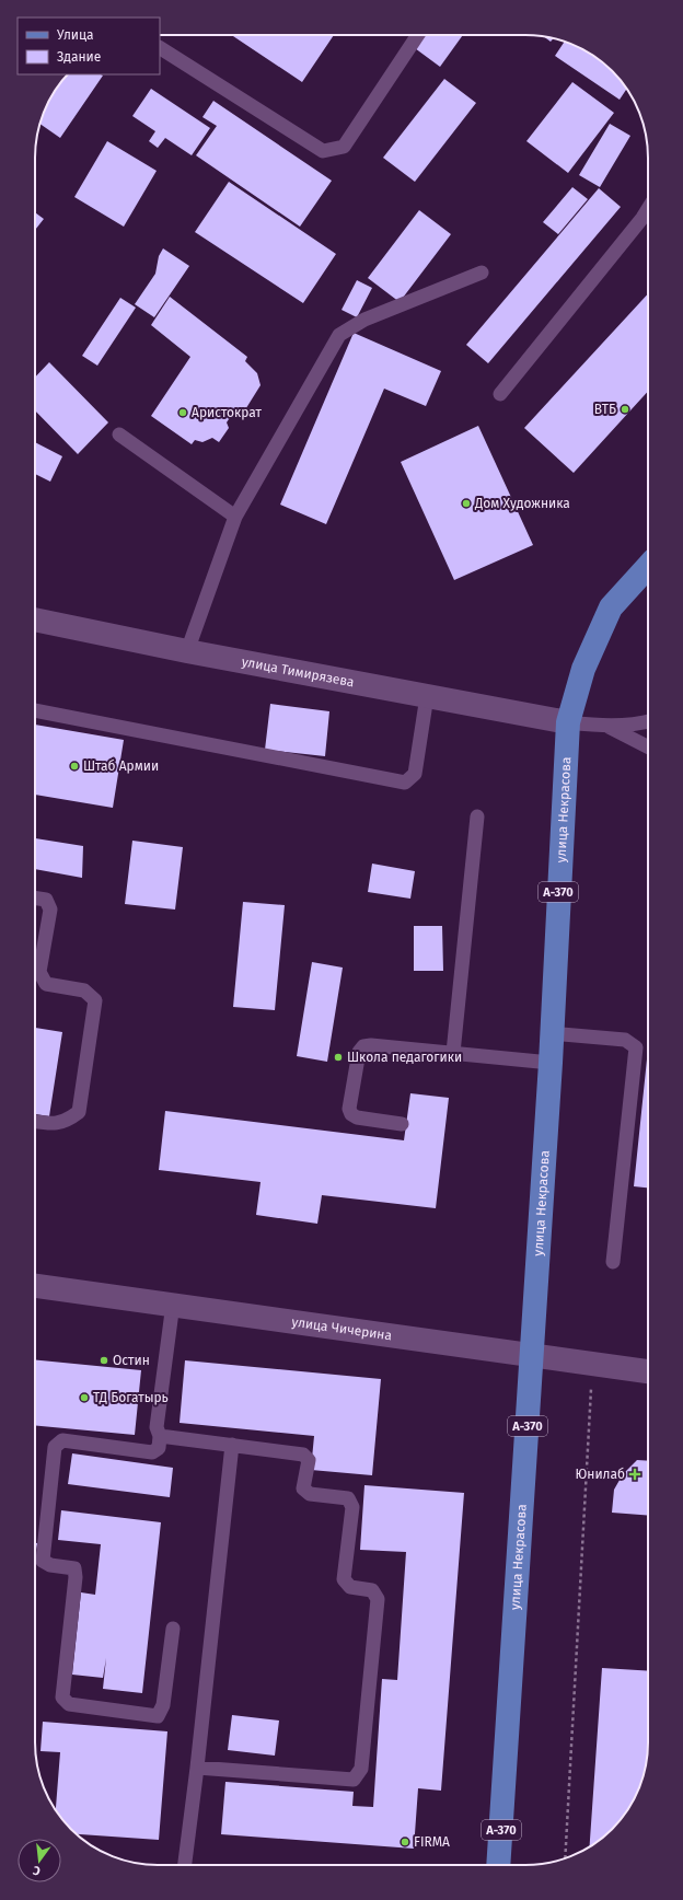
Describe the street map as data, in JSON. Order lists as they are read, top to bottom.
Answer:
{
  "streets": {
    "main road": [
      "улица Тимирязева",
      "улица Некрасова",
      "А-370",
      "улица Чичерина"
    ]
  },
  "crossings": [
    ["улица Тимирязева", "улица Некрасова"],
    ["улица Некрасова", "улица Чичерина"]
  ],
  "places": {
    "other": [
      "ВТБ",
      "Аристократ",
      "Дом Художника",
      "Штаб Армии",
      "Школа педагогики",
      "Остин",
      "ТД Богатырь",
      "FIRMA"
    ],
    "health": ["Юнилаб"]
  },
  "legend": ["Улица", "Здание"],
  "north": "bottom"
}
